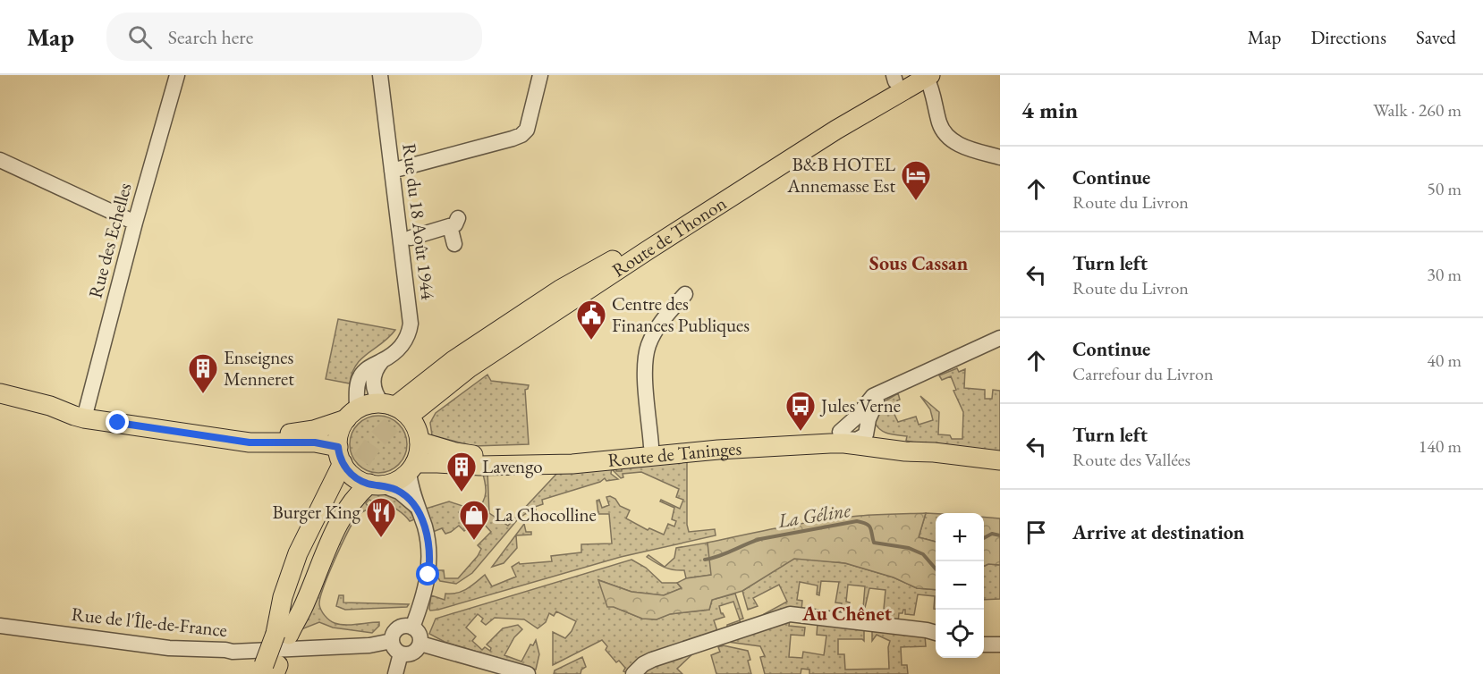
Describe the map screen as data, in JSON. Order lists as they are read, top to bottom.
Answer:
{
  "streets": {
    "main road": ["Route de Thonon", "Route de Taninges"],
    "street": ["Rue du 18 Août 1944", "Rue des Echelles", "Rue de l'Île-de-France"]
  },
  "crossings": [
    ["Rue du 18 Août 1944", "Route de Thonon"],
    ["Rue du 18 Août 1944", "Route de Taninges"],
    ["Route de Thonon", "Route de Taninges"]
  ],
  "districts": ["Sous Cassan", "Au Chênet"],
  "water": ["La Géline"],
  "places": {
    "hotel": ["B&B HOTEL Annemasse Est"],
    "public building": ["Centre des Finances Publiques"],
    "building": ["Enseignes Menneret", "Lavengo"],
    "bus stop": ["Jules Verne"],
    "restaurant": ["Burger King"],
    "shop": ["La Chocolline"]
  },
  "page": {
    "header": "Map",
    "search": "Search here",
    "nav": ["Map", "Directions", "Saved"],
    "heading": ["4 min", "Walk · 260 m"],
    "list": [
      ["Continue", "Route du Livron", "50 m"],
      ["Turn left", "Route du Livron", "30 m"],
      ["Continue", "Carrefour du Livron", "40 m"],
      ["Turn left", "Route des Vallées", "140 m"],
      "Arrive at destination"
    ],
    "map_buttons": ["+", "−"]
  }
}
